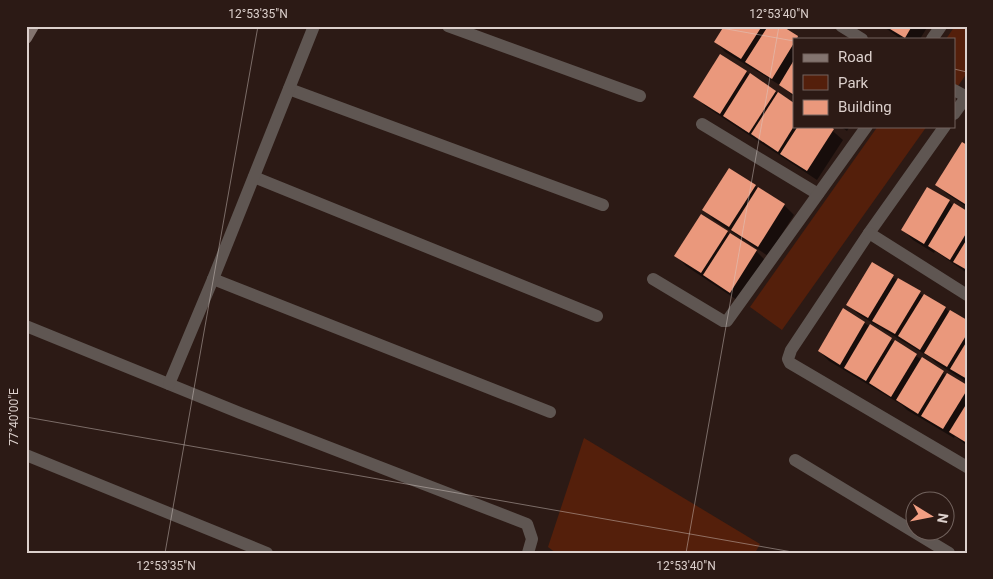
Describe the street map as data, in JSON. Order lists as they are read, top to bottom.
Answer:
{
  "legend": ["Road", "Park", "Building"],
  "north": "right",
  "coordinates": ["12°53'35\"N", "12°53'40\"N", "77°40'00\"E"]
}
